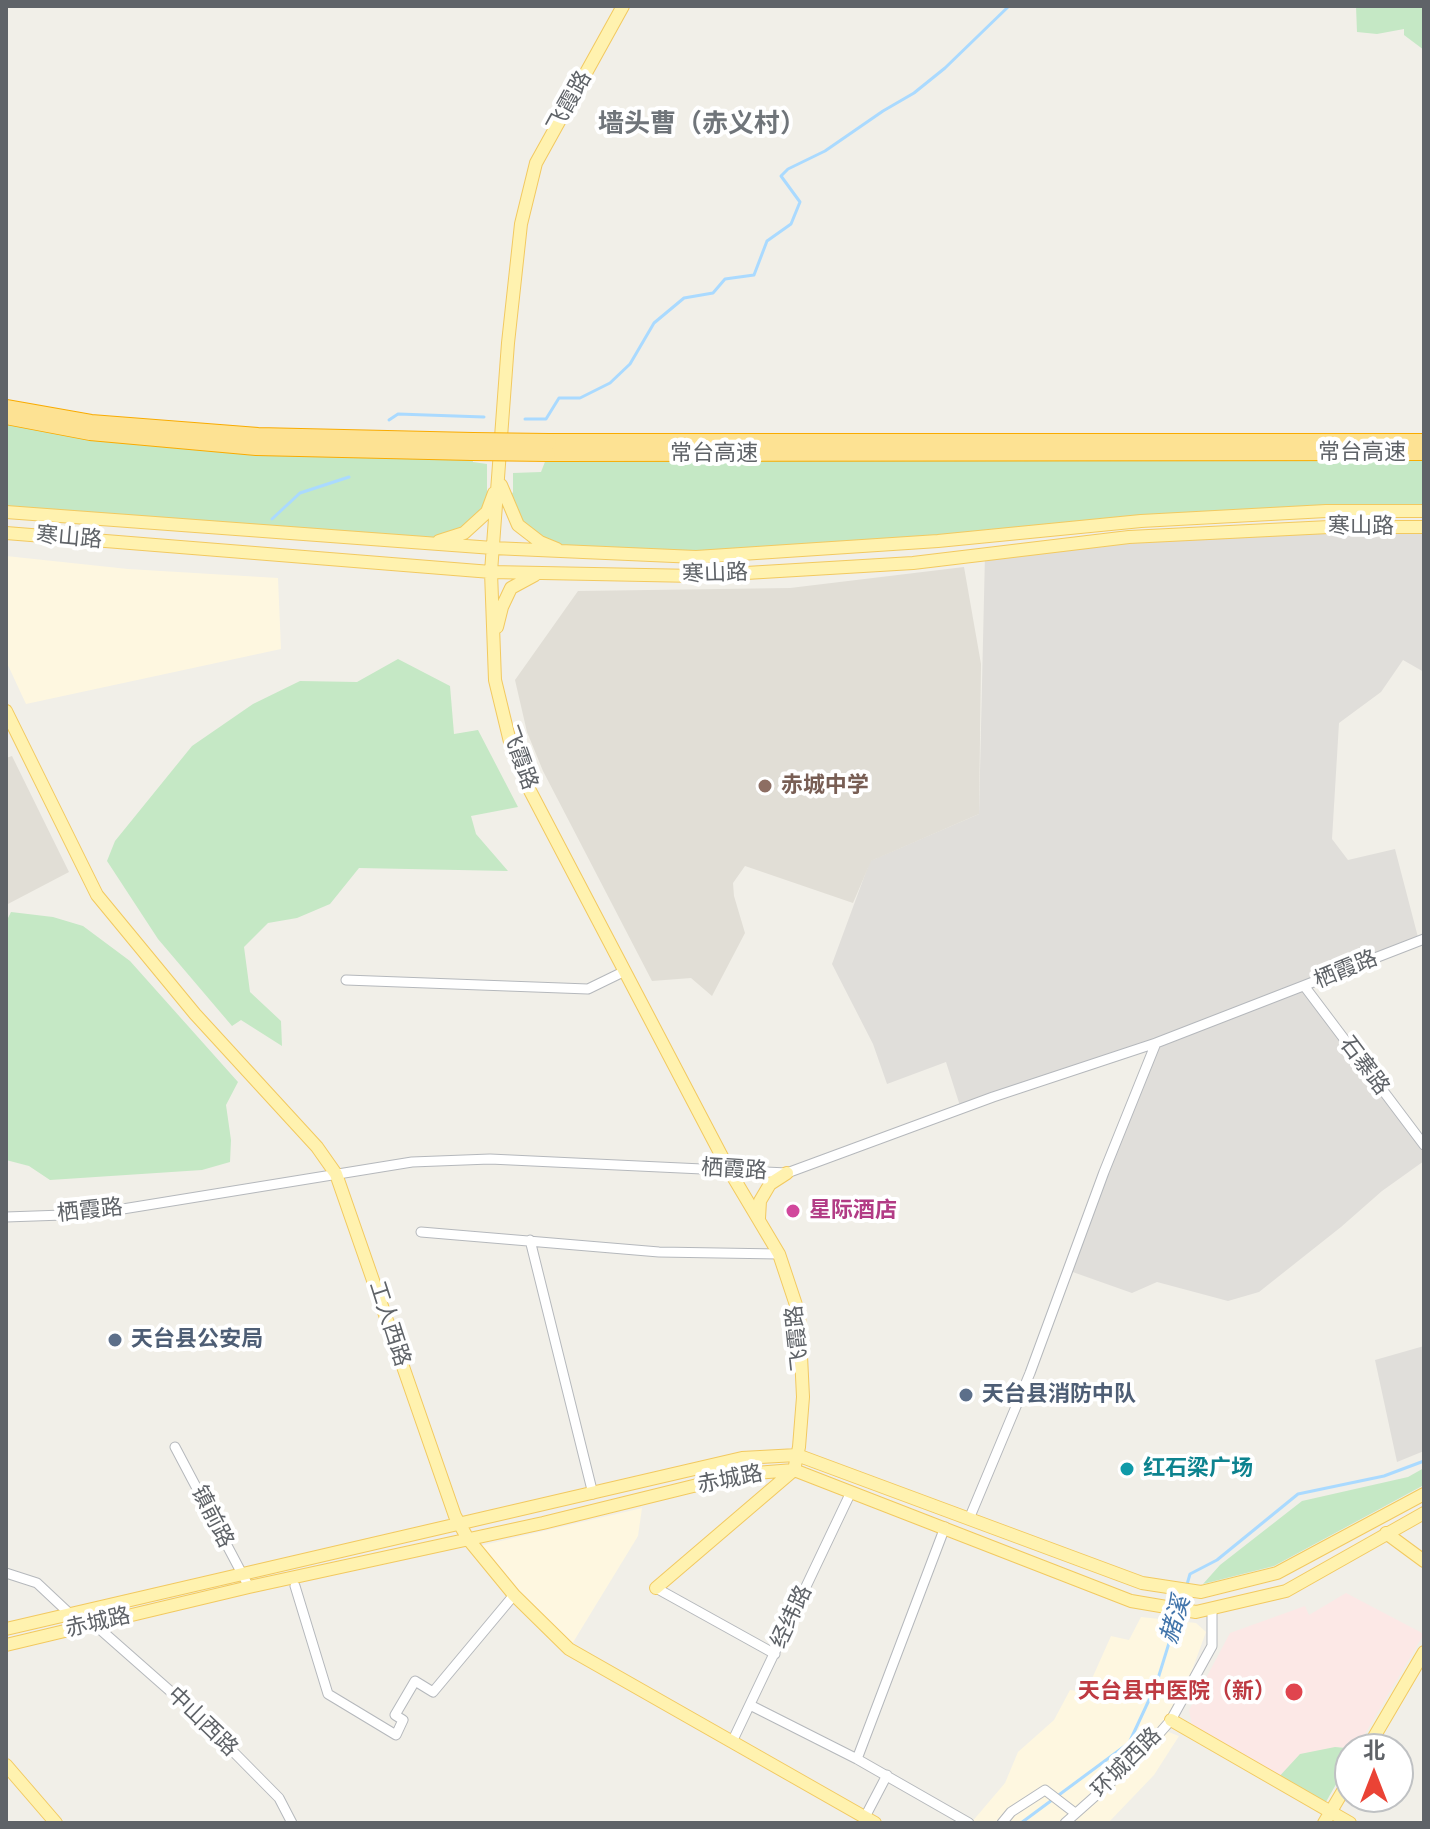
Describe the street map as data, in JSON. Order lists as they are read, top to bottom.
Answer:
{
  "streets": {
    "highway": ["常台高速"],
    "main road": [
      "飞霞路",
      "寒山路",
      "工人西路",
      "赤城路"
    ],
    "street": [
      "栖霞路",
      "石寨路",
      "镇前路",
      "经纬路",
      "中山西路",
      "环城西路"
    ]
  },
  "crossings": [
    ["飞霞路", "寒山路"],
    ["飞霞路", "栖霞路"],
    ["飞霞路", "赤城路"],
    ["栖霞路", "石寨路"],
    ["栖霞路", "工人西路"],
    ["工人西路", "赤城路"],
    ["工人西路", "经纬路"],
    ["赤城路", "镇前路"],
    ["赤城路", "经纬路"],
    ["赤城路", "环城西路"]
  ],
  "districts": ["墙头曹（赤义村）"],
  "water": ["赭溪"],
  "places": [
    "赤城中学",
    "星际酒店",
    "天台县公安局",
    "天台县消防中队",
    "红石梁广场",
    "天台县中医院（新）"
  ],
  "north": "top"
}
